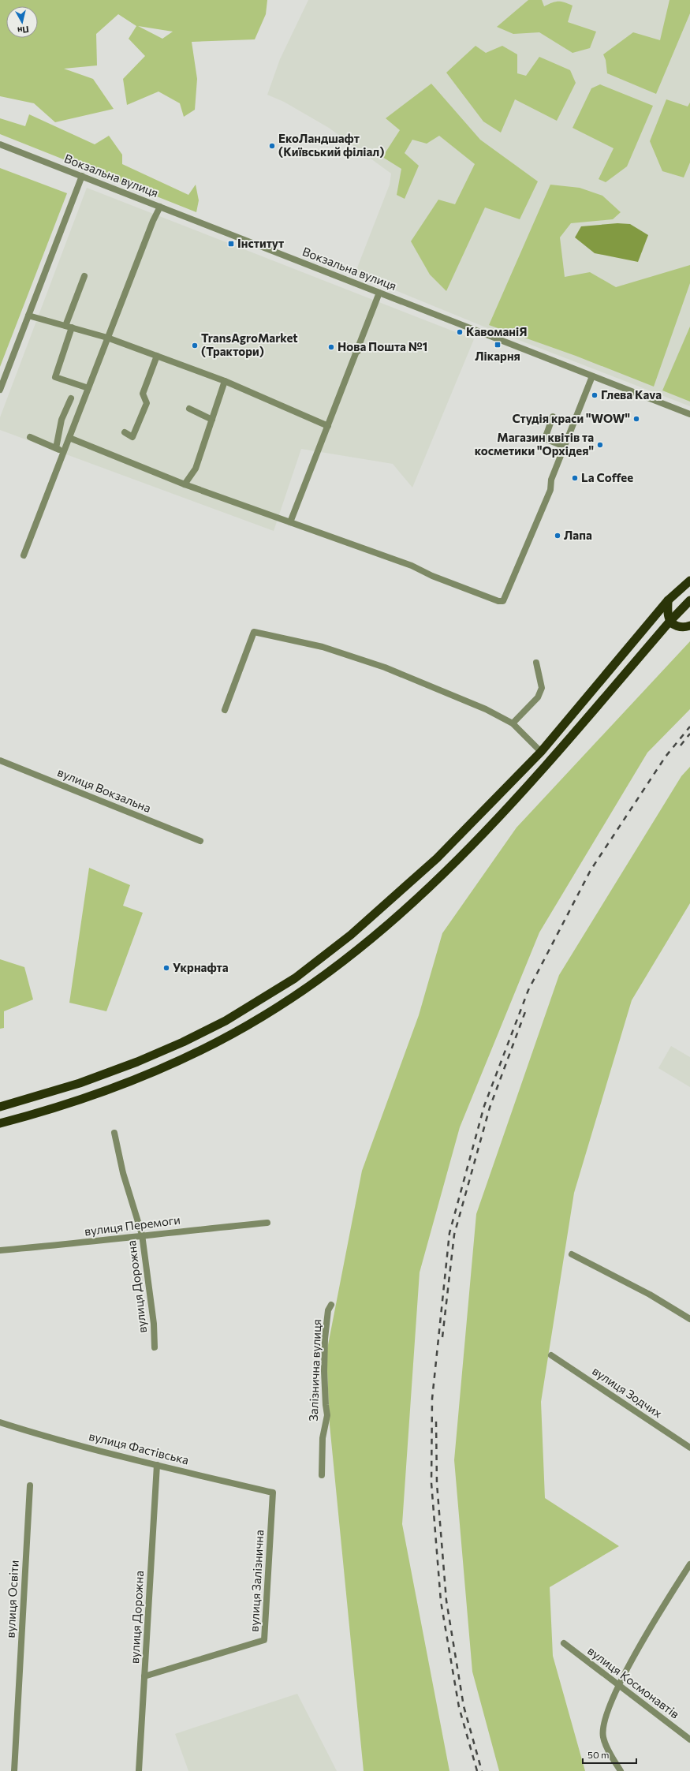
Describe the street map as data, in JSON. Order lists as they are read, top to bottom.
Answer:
{
  "streets": {
    "street": [
      "Вокзальна вулиця",
      "вулиця Вокзальна",
      "вулиця Перемоги",
      "вулиця Дорожна",
      "Залізнична вулиця",
      "вулиця Зодчих",
      "вулиця Фастівська",
      "вулиця Залізнична",
      "вулиця Освіти",
      "вулиця Космонавтів"
    ]
  },
  "crossings": [
    ["вулиця Перемоги", "вулиця Дорожна"],
    ["вулиця Дорожна", "вулиця Фастівська"],
    ["вулиця Дорожна", "вулиця Залізнична"],
    ["вулиця Фастівська", "вулиця Залізнична"]
  ],
  "places": {
    "other": [
      "ЕкоЛандшафт (Київський філіал)",
      "КавоманіЯ",
      "TransAgroMarket (Трактори)",
      "Нова Пошта №1",
      "Глева Kava",
      "Студія краси \"WOW\"",
      "Магазин квітів та косметики \"Орхідея\"",
      "La Coffee",
      "Лапа",
      "Укрнафта"
    ],
    "transit": ["Інститут", "Лікарня"]
  },
  "scale_bar": "50 m",
  "north": "bottom"
}
